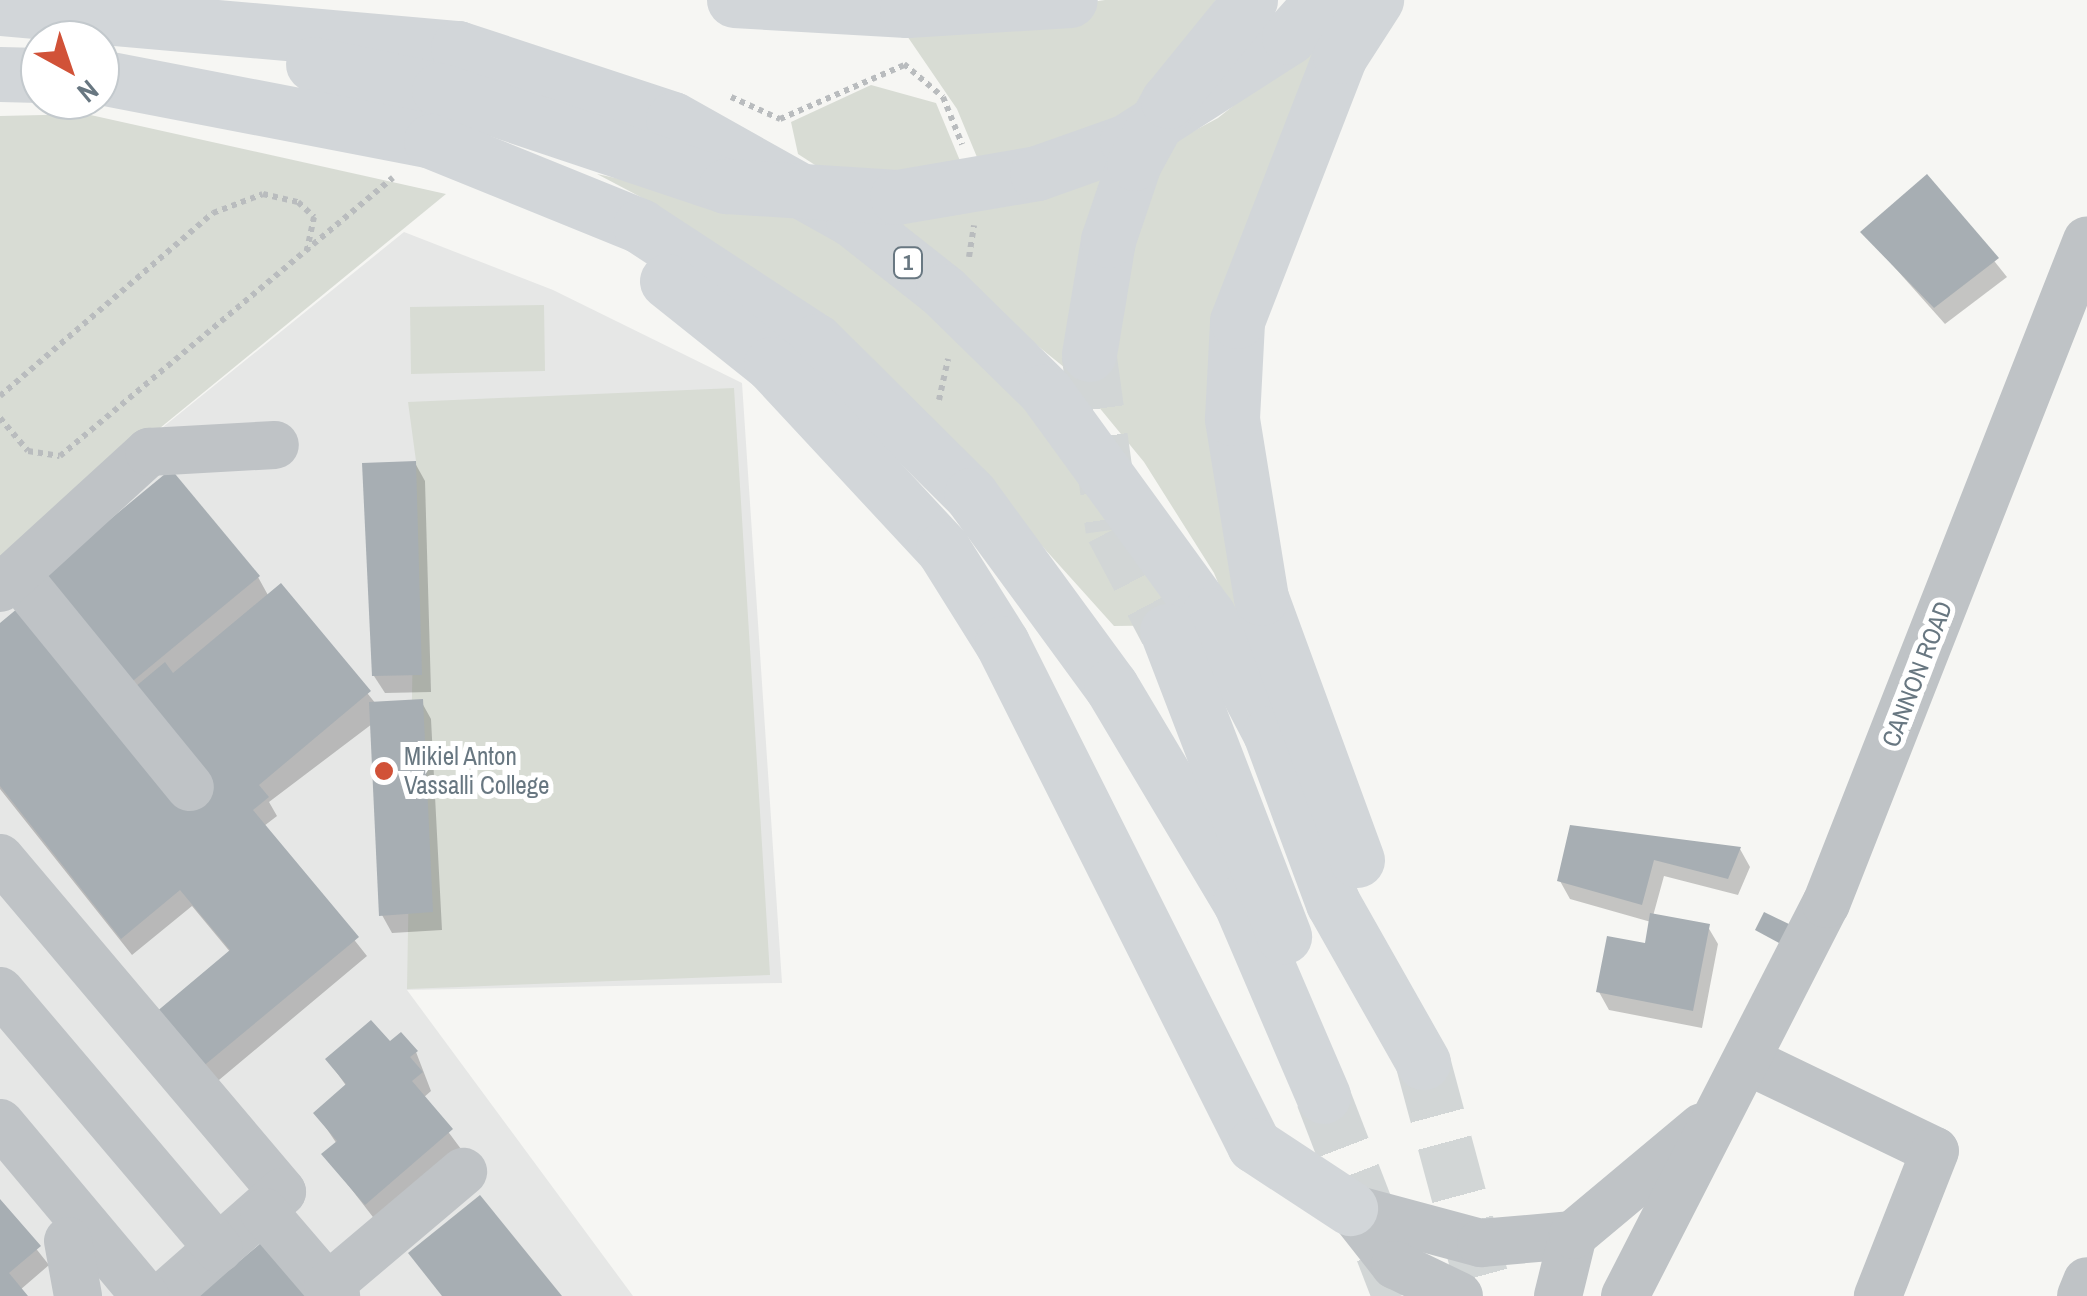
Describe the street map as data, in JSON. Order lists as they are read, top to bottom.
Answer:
{
  "streets": {
    "highway": ["1"],
    "street": ["CANNON ROAD"]
  },
  "places": ["Mikiel Anton Vassalli College"],
  "north": "bottom right"
}
